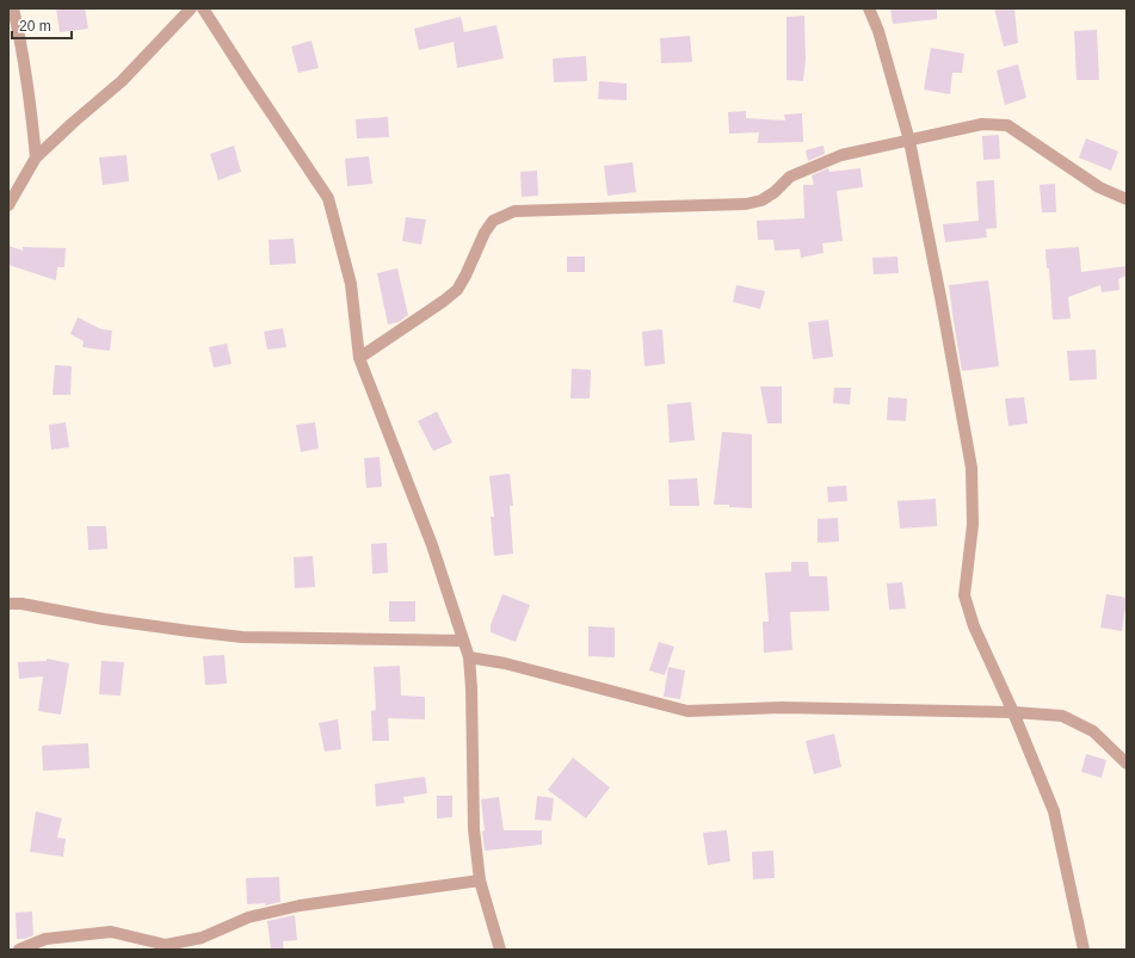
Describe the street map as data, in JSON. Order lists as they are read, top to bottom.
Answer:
{
  "scale_bar": "20 m"
}
